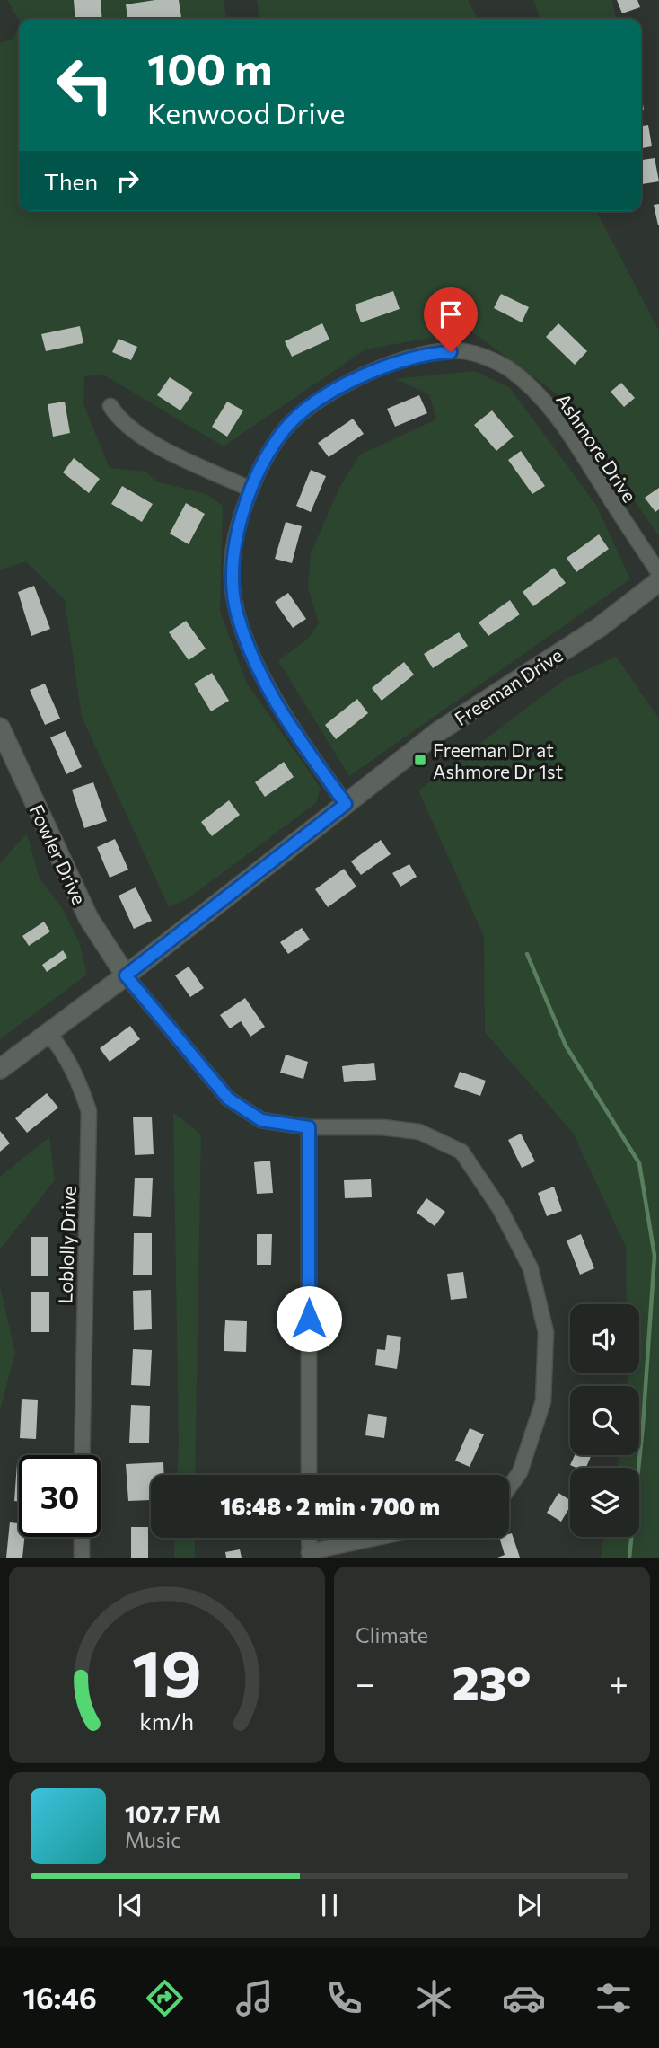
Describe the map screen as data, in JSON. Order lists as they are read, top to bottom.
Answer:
{
  "streets": {
    "street": [
      "Ashmore Drive",
      "Freeman Drive",
      "Fowler Drive",
      "Loblolly Drive"
    ]
  },
  "crossings": [
    ["Ashmore Drive", "Freeman Drive"],
    ["Freeman Drive", "Fowler Drive"],
    ["Freeman Drive", "Loblolly Drive"]
  ],
  "places": {
    "transit": ["Freeman Dr at Ashmore Dr 1st"]
  },
  "page": {
    "turn": ["100 m", "Kenwood Drive"],
    "then": "Then",
    "limit": "30",
    "trip": "16:48 · 2 min · 700 m",
    "tile": "Climate",
    "heat": ["−", "23°", "+"],
    "song": ["107.7 FM", "Music"],
    "tabs": "16:46",
    "gauge": ["19", "km/h"]
  }
}
